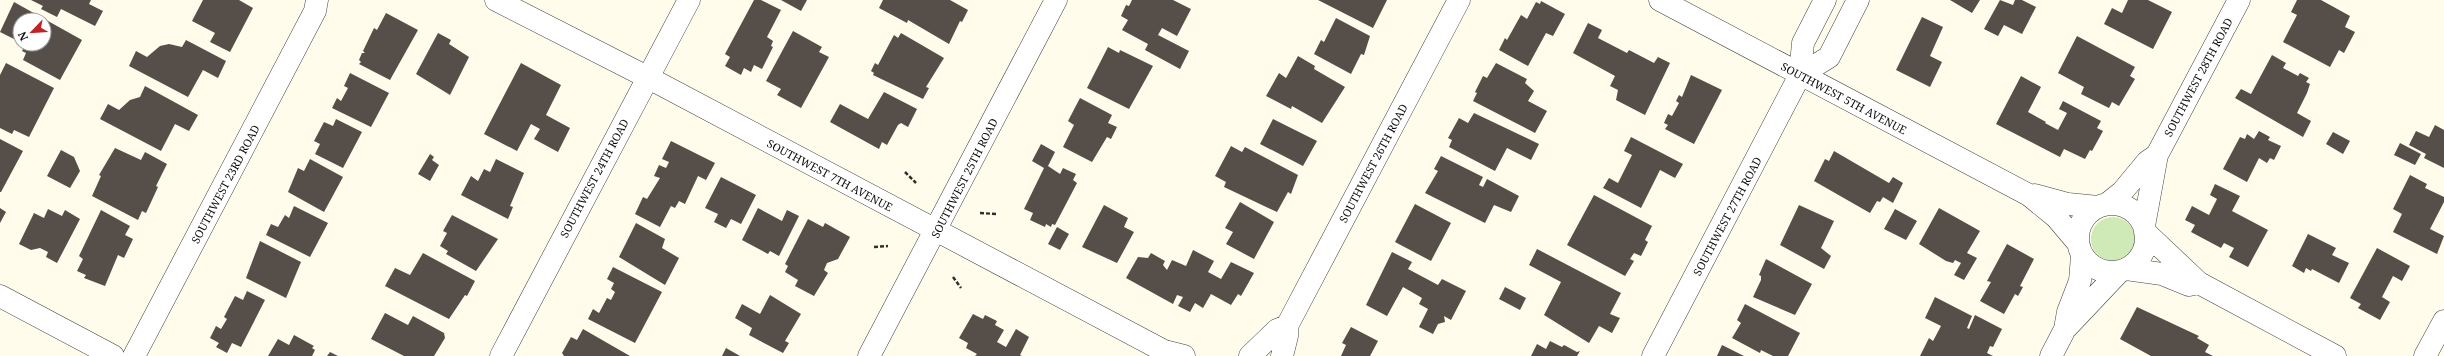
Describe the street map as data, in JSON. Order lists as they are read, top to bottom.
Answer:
{
  "streets": {
    "street": [
      "SOUTHWEST 28TH ROAD",
      "SOUTHWEST 5TH AVENUE",
      "SOUTHWEST 26TH ROAD",
      "SOUTHWEST 7TH AVENUE",
      "SOUTHWEST 24TH ROAD",
      "SOUTHWEST 25TH ROAD",
      "SOUTHWEST 23RD ROAD",
      "SOUTHWEST 27TH ROAD"
    ]
  },
  "crossings": [
    ["SOUTHWEST 28TH ROAD", "SOUTHWEST 5TH AVENUE"],
    ["SOUTHWEST 5TH AVENUE", "SOUTHWEST 27TH ROAD"],
    ["SOUTHWEST 7TH AVENUE", "SOUTHWEST 24TH ROAD"],
    ["SOUTHWEST 7TH AVENUE", "SOUTHWEST 25TH ROAD"]
  ],
  "north": "bottom left"
}
